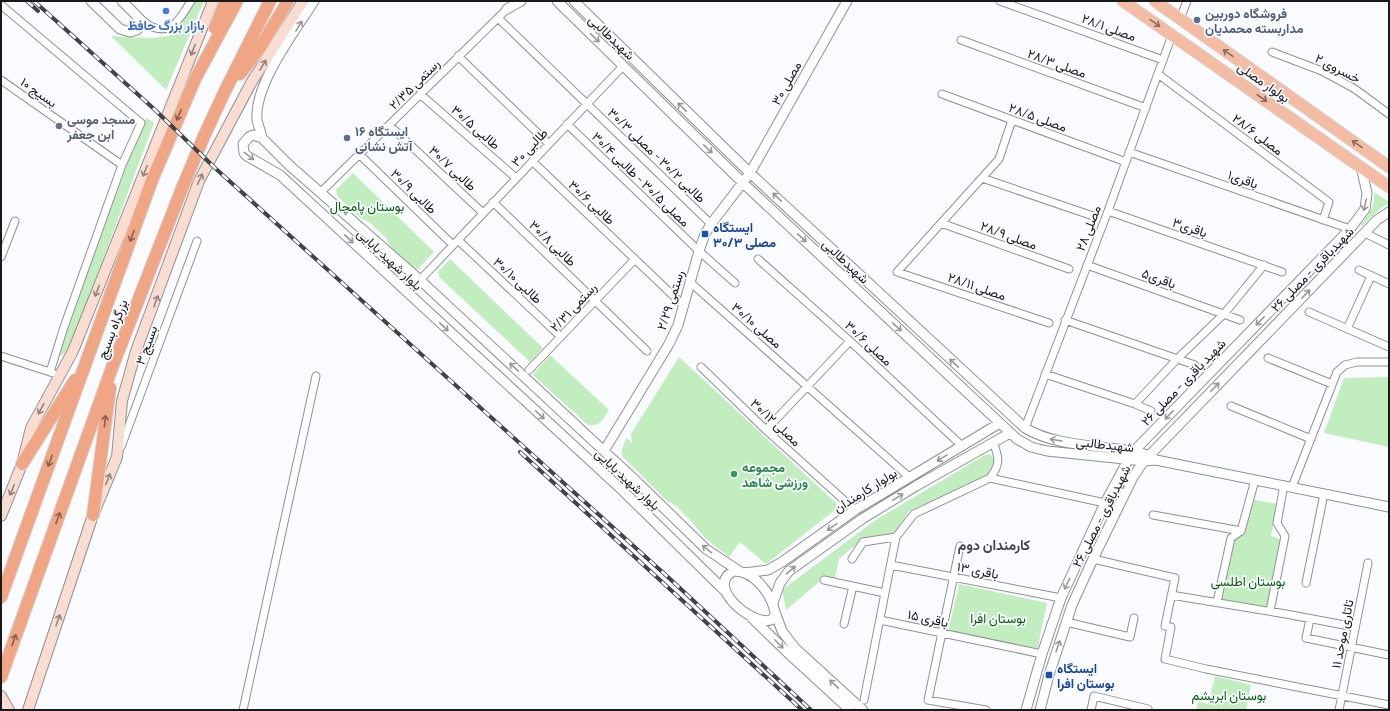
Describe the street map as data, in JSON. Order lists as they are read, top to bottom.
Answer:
{
  "streets": {
    "highway": ["بزرگراه بسیج"],
    "main road": ["بولوار مصلی"],
    "street": [
      "مصلی ۲۸/۱",
      "شهیدطالبی",
      "مصلی ۲۸/۳",
      "خسروی ۲",
      "مصلی ۳۰",
      "رستمی ۲/۳۵",
      "بسیج ۱۰",
      "مصلی ۲۸/۵",
      "طالبی ۳۰/۵",
      "مصلی ۲۸/۶",
      "طالبی ۳۰",
      "طالبی ۳۰/۲ - مصلی ۳۰/۳",
      "طالبی ۳۰/۷",
      "مصلی ۳۰/۵ - طالبی ۳۰/۴",
      "باقری۱",
      "طالبی ۳۰/۹",
      "طالبی ۳۰/۶",
      "باقری۳",
      "مصلی ۲۸",
      "مصلی ۲۸/۹",
      "طالبی ۳۰/۸",
      "بلوار شهید بابایی",
      "شهیدباقری - مصلی ۲۶",
      "باقری۵",
      "طالبی ۳۰/۱۰",
      "مصلی ۲۸/۱۱",
      "رستمی ۲/۲۹",
      "رستمی ۲/۳۱",
      "مصلی ۳۰/۱۰",
      "مصلی ۳۰/۶",
      "بسیج ۳",
      "شهید باقری - مصلی ۲۶",
      "مصلی ۳۰/۱۲",
      "بولوار کارمندان",
      "باقری ۱۳",
      "باقری ۱۵",
      "تاتاری موحد ۱۱"
    ]
  },
  "crossings": [
    ["مصلی ۲۸/۱", "مصلی ۲۸"],
    ["شهیدطالبی", "مصلی ۳۰"],
    ["شهیدطالبی", "طالبی ۳۰"],
    ["شهیدطالبی", "مصلی ۲۸"],
    ["شهیدطالبی", "شهیدباقری - مصلی ۲۶"],
    ["شهیدطالبی", "رستمی ۲/۲۹"],
    ["شهیدطالبی", "شهید باقری - مصلی ۲۶"],
    ["شهیدطالبی", "بولوار کارمندان"],
    ["مصلی ۲۸/۳", "مصلی ۲۸"],
    ["بولوار مصلی", "مصلی ۲۸"],
    ["بولوار مصلی", "شهید باقری - مصلی ۲۶"],
    ["مصلی ۳۰", "رستمی ۲/۲۹"],
    ["رستمی ۲/۳۵", "طالبی ۳۰/۵"],
    ["رستمی ۲/۳۵", "طالبی ۳۰/۲ - مصلی ۳۰/۳"],
    ["رستمی ۲/۳۵", "طالبی ۳۰/۷"],
    ["رستمی ۲/۳۵", "طالبی ۳۰/۹"],
    ["رستمی ۲/۳۵", "بلوار شهید بابایی"],
    ["مصلی ۲۸/۵", "مصلی ۲۸"],
    ["طالبی ۳۰/۵", "طالبی ۳۰"],
    ["مصلی ۲۸/۶", "باقری۱"],
    ["مصلی ۲۸/۶", "مصلی ۲۸"],
    ["طالبی ۳۰", "طالبی ۳۰/۲ - مصلی ۳۰/۳"],
    ["طالبی ۳۰", "طالبی ۳۰/۷"],
    ["طالبی ۳۰", "مصلی ۳۰/۵ - طالبی ۳۰/۴"],
    ["طالبی ۳۰", "طالبی ۳۰/۹"],
    ["طالبی ۳۰", "طالبی ۳۰/۶"],
    ["طالبی ۳۰", "طالبی ۳۰/۸"],
    ["طالبی ۳۰", "بلوار شهید بابایی"],
    ["طالبی ۳۰", "طالبی ۳۰/۱۰"],
    ["طالبی ۳۰/۲ - مصلی ۳۰/۳", "رستمی ۲/۲۹"],
    ["مصلی ۳۰/۵ - طالبی ۳۰/۴", "رستمی ۲/۲۹"],
    ["باقری۱", "مصلی ۲۸"],
    ["باقری۱", "شهید باقری - مصلی ۲۶"],
    ["طالبی ۳۰/۹", "طالبی ۳۰/۱۰"],
    ["طالبی ۳۰/۶", "رستمی ۲/۲۹"],
    ["طالبی ۳۰/۶", "رستمی ۲/۳۱"],
    ["باقری۳", "مصلی ۲۸"],
    ["مصلی ۲۸", "باقری۵"],
    ["مصلی ۲۸/۹", "مصلی ۲۸/۱۱"],
    ["طالبی ۳۰/۸", "رستمی ۲/۳۱"],
    ["بلوار شهید بابایی", "رستمی ۲/۲۹"],
    ["بلوار شهید بابایی", "بولوار کارمندان"],
    ["طالبی ۳۰/۱۰", "رستمی ۲/۳۱"],
    ["رستمی ۲/۲۹", "مصلی ۳۰/۱۰"],
    ["مصلی ۳۰/۱۰", "بولوار کارمندان"],
    ["مصلی ۳۰/۶", "بولوار کارمندان"],
    ["شهید باقری - مصلی ۲۶", "باقری ۱۳"],
    ["شهید باقری - مصلی ۲۶", "باقری ۱۵"],
    ["مصلی ۳۰/۱۲", "بولوار کارمندان"]
  ],
  "districts": ["کارمندان دوم"],
  "parks": [
    "بوستان پامچال",
    "بوستان اطلسی",
    "بوستان افرا",
    "بوستان ابریشم"
  ],
  "places": {
    "other": [
      "بازار بزرگ حافظ",
      "فروشگاه دوربین مداربسته محمدیان",
      "مسجد موسی ابن جعفر",
      "ایستگاه ۱۶ آتش نشانی",
      "مجموعه ورزشی شاهد"
    ],
    "transit": ["ایستگاه مصلی ۳۰/۳", "ایستگاه بوستان افرا"]
  }
}
